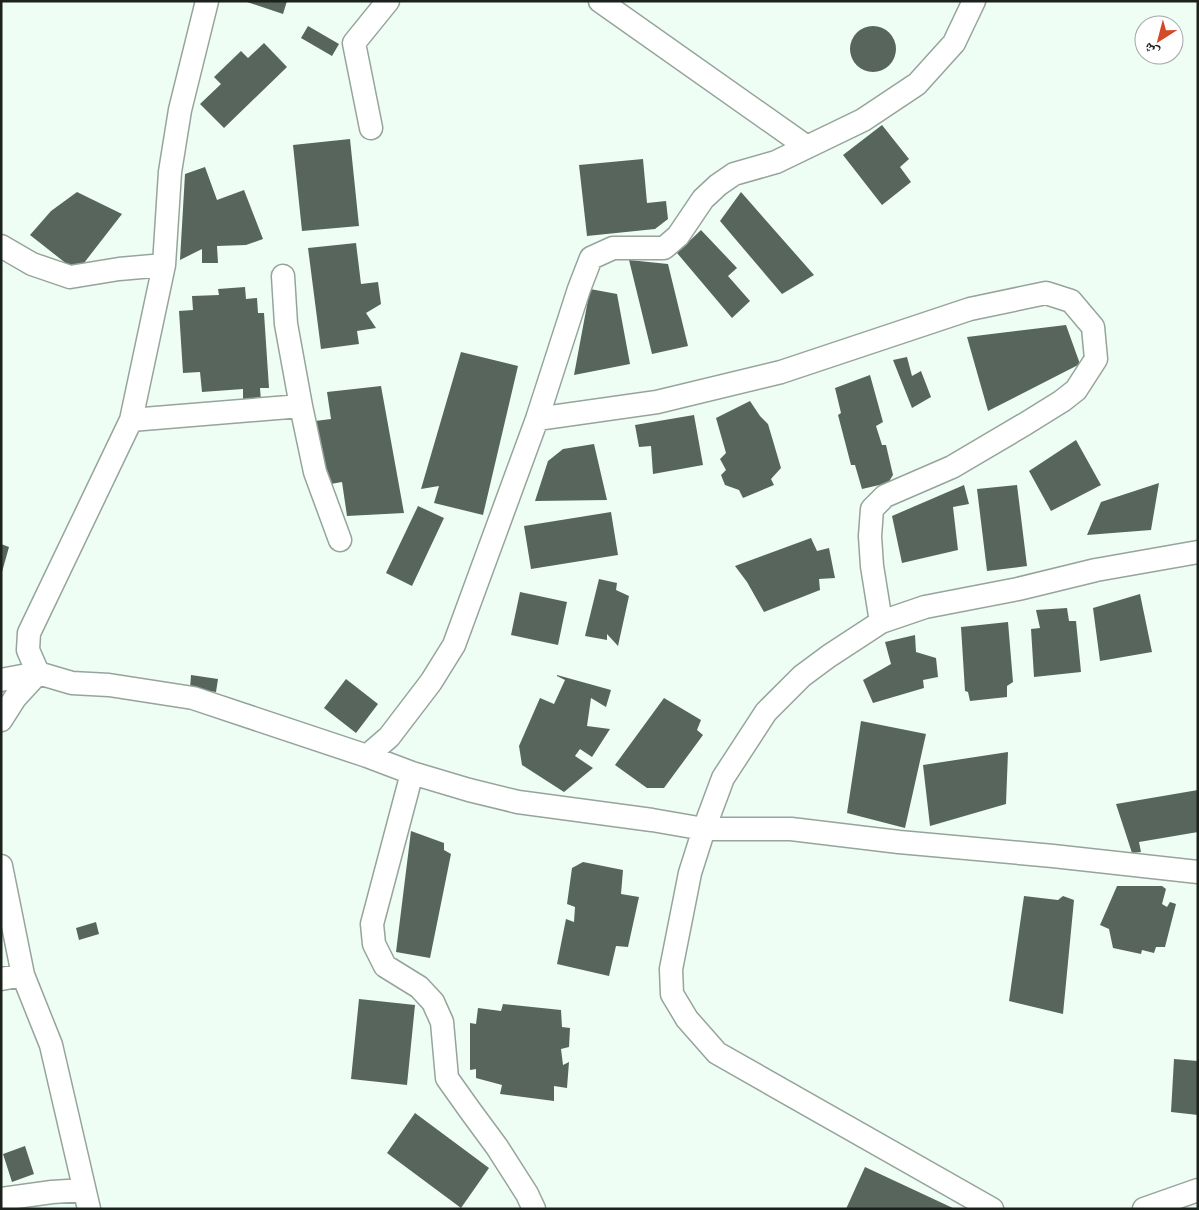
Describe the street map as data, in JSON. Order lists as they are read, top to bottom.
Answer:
{
  "north": "bottom left"
}
